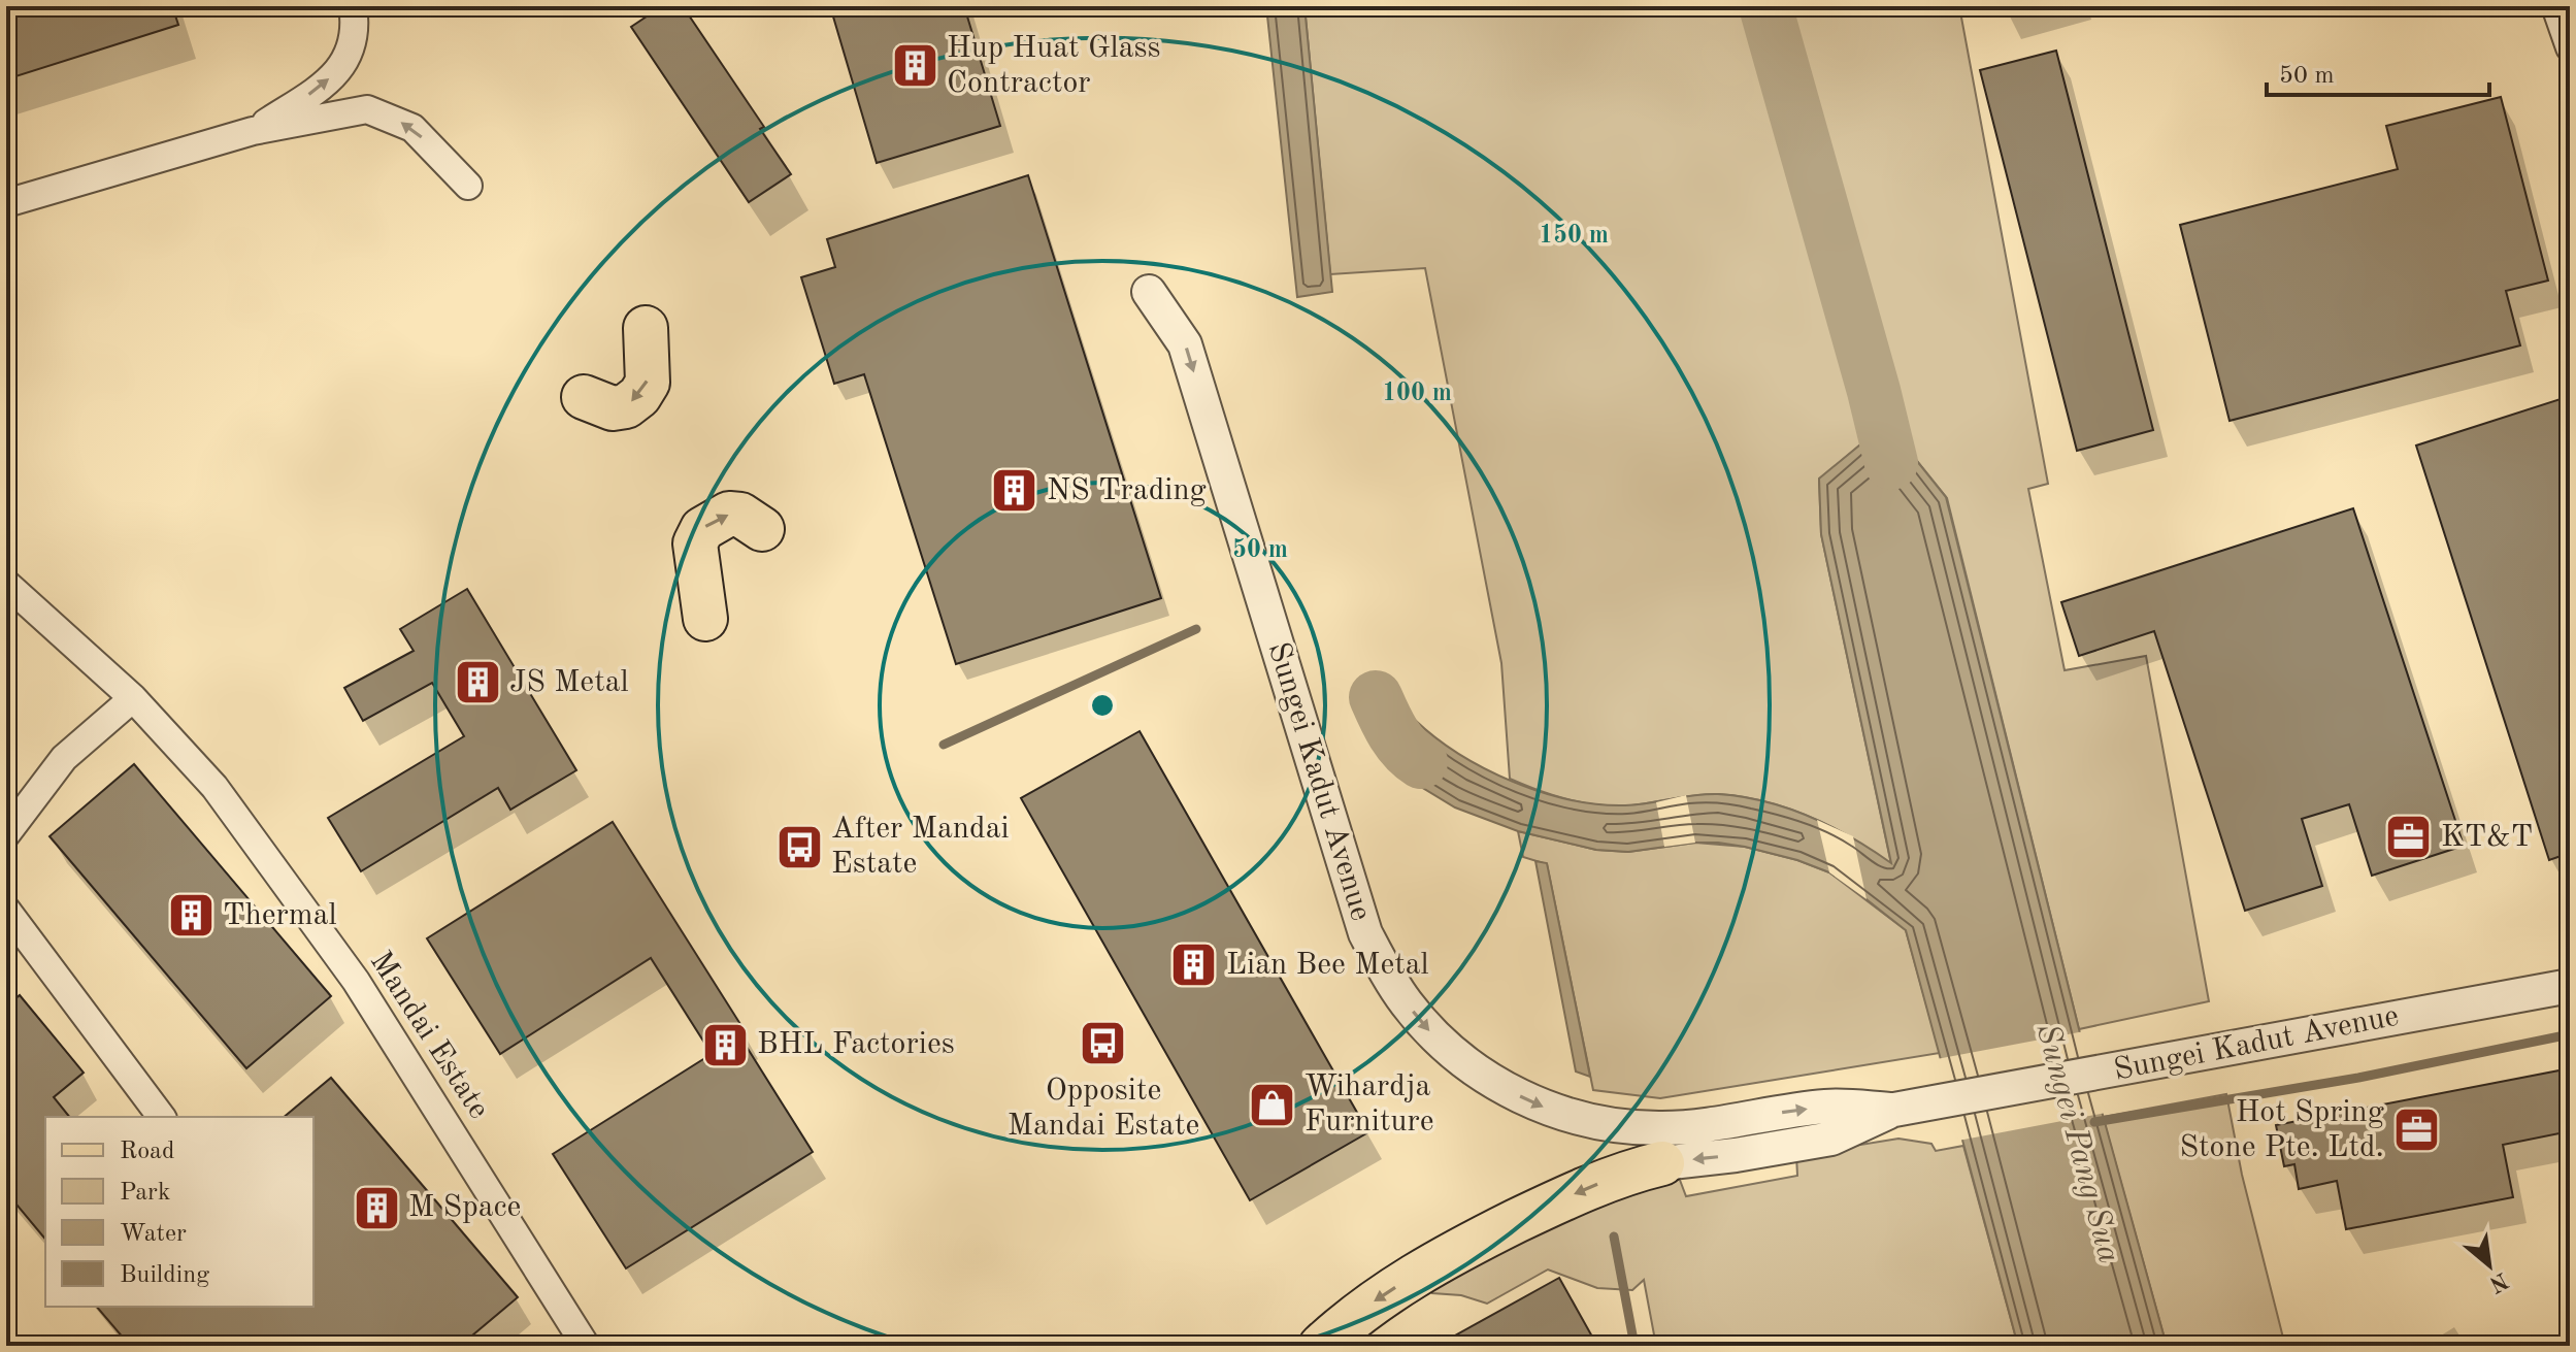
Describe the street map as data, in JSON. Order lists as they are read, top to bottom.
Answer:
{
  "streets": {
    "street": ["Sungei Kadut Avenue", "Mandai Estate"]
  },
  "water": ["Sungei Pang Sua"],
  "places": {
    "building": [
      "Hup Huat Glass Contractor",
      "NS Trading",
      "JS Metal",
      "Thermal",
      "Lian Bee Metal",
      "BHL Factories",
      "M Space"
    ],
    "office": ["KT&T", "Hot Spring Stone Pte. Ltd."],
    "bus stop": ["After Mandai Estate", "Opposite Mandai Estate"],
    "shop": ["Wihardja Furniture"]
  },
  "legend": [
    "Road",
    "Park",
    "Water",
    "Building"
  ],
  "scale_bar": "50 m",
  "north": "bottom right",
  "rings": ["150 m", "100 m", "50 m"]
}
